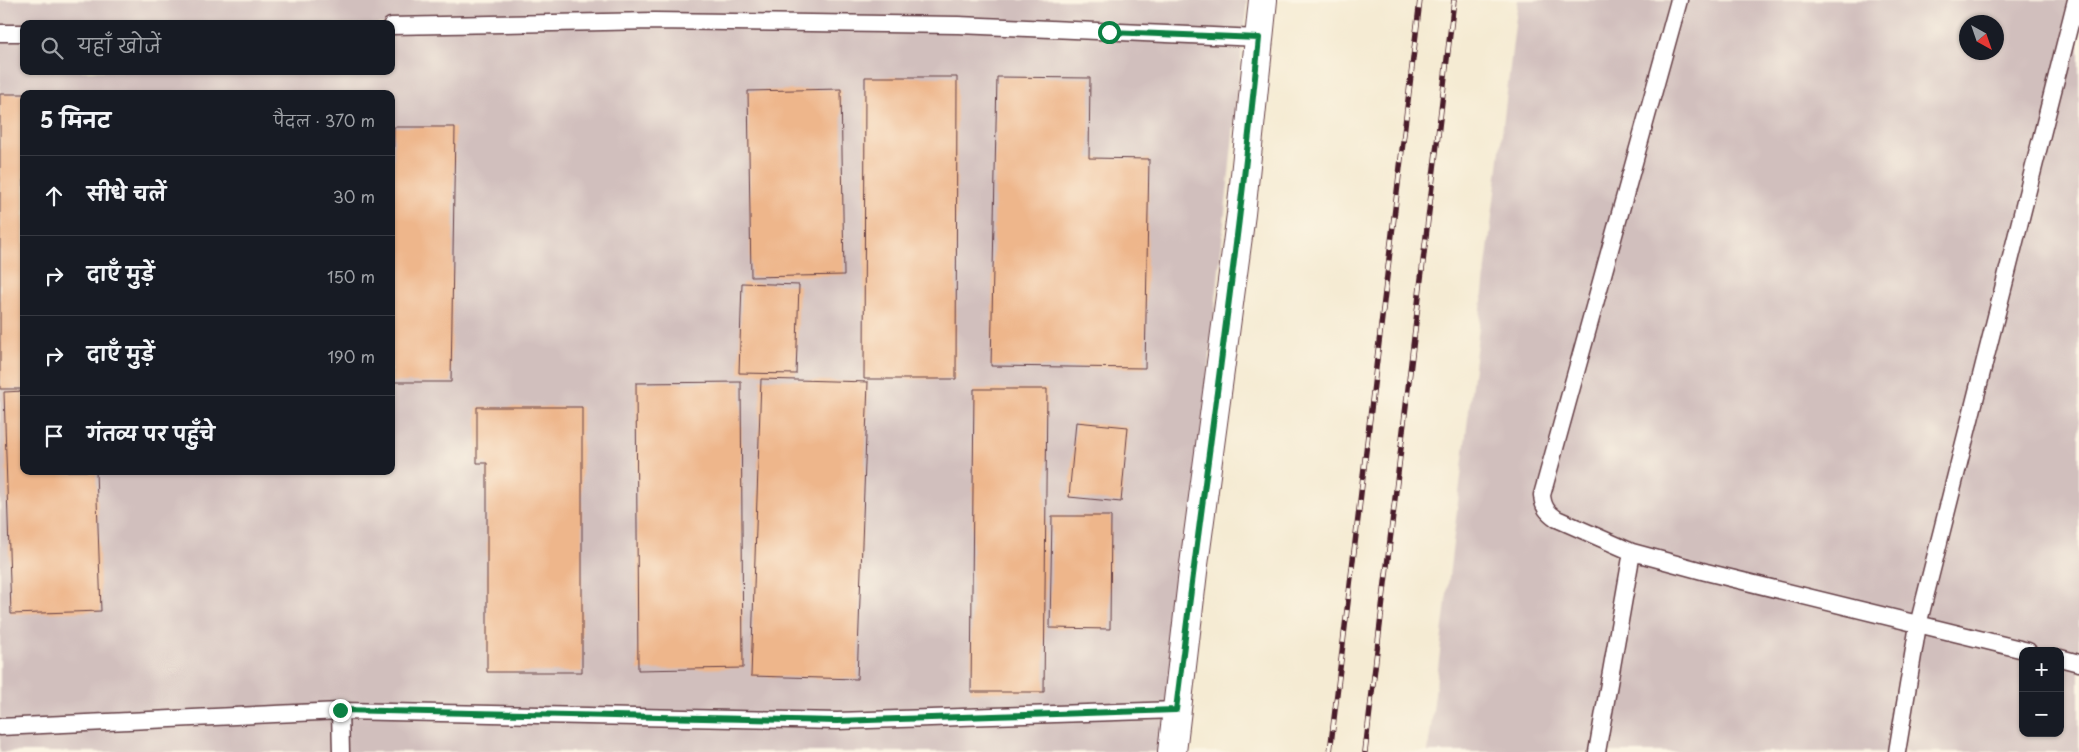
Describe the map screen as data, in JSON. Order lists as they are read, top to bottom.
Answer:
{
  "north": "bottom right",
  "page": {
    "search": "यहाँ खोजें",
    "heading": ["5 मिनट", "पैदल · 370 m"],
    "list": [
      ["सीधे चलें", "30 m"],
      ["दाएँ मुड़ें", "150 m"],
      ["दाएँ मुड़ें", "190 m"],
      "गंतव्य पर पहुँचे"
    ],
    "map_buttons": ["+", "−"]
  }
}
